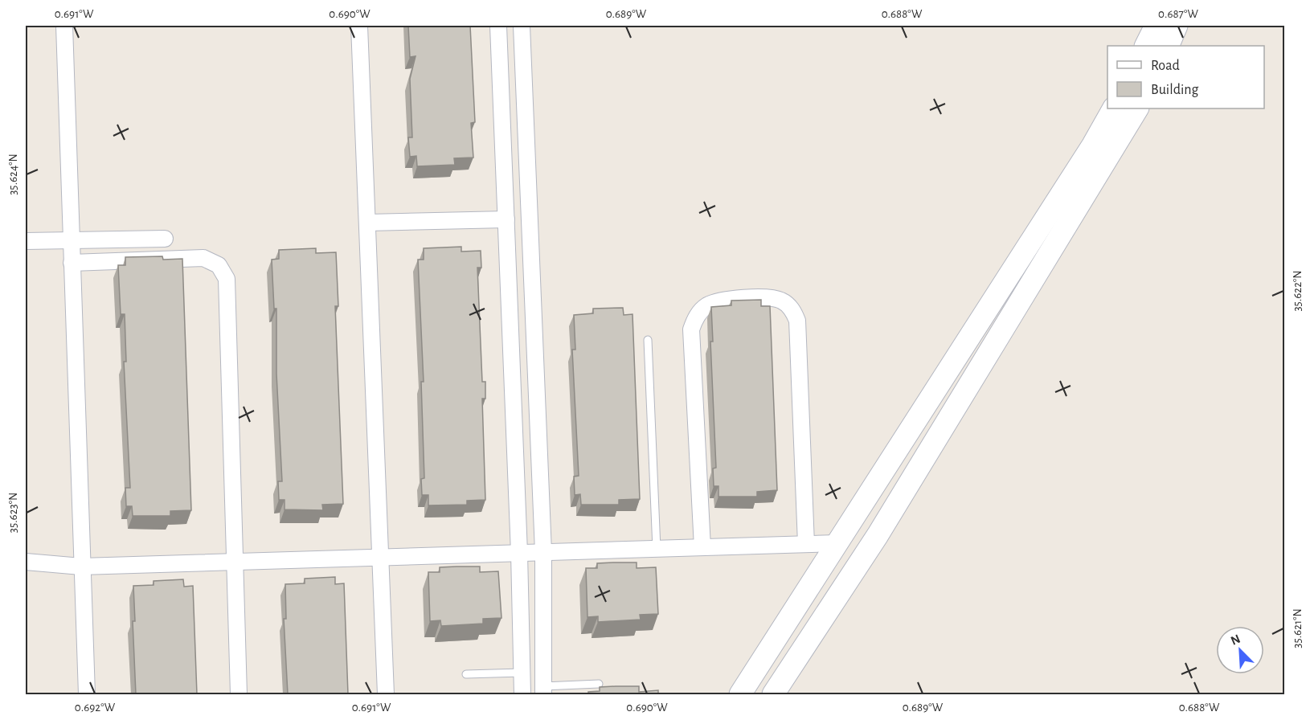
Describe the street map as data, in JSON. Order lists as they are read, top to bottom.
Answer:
{
  "legend": ["Road", "Building"],
  "north": "top left",
  "coordinates": [
    "0.691°W",
    "0.690°W",
    "0.689°W",
    "0.688°W",
    "0.687°W",
    "35.624°N",
    "35.622°N",
    "35.623°N",
    "35.621°N",
    "0.692°W"
  ]
}
